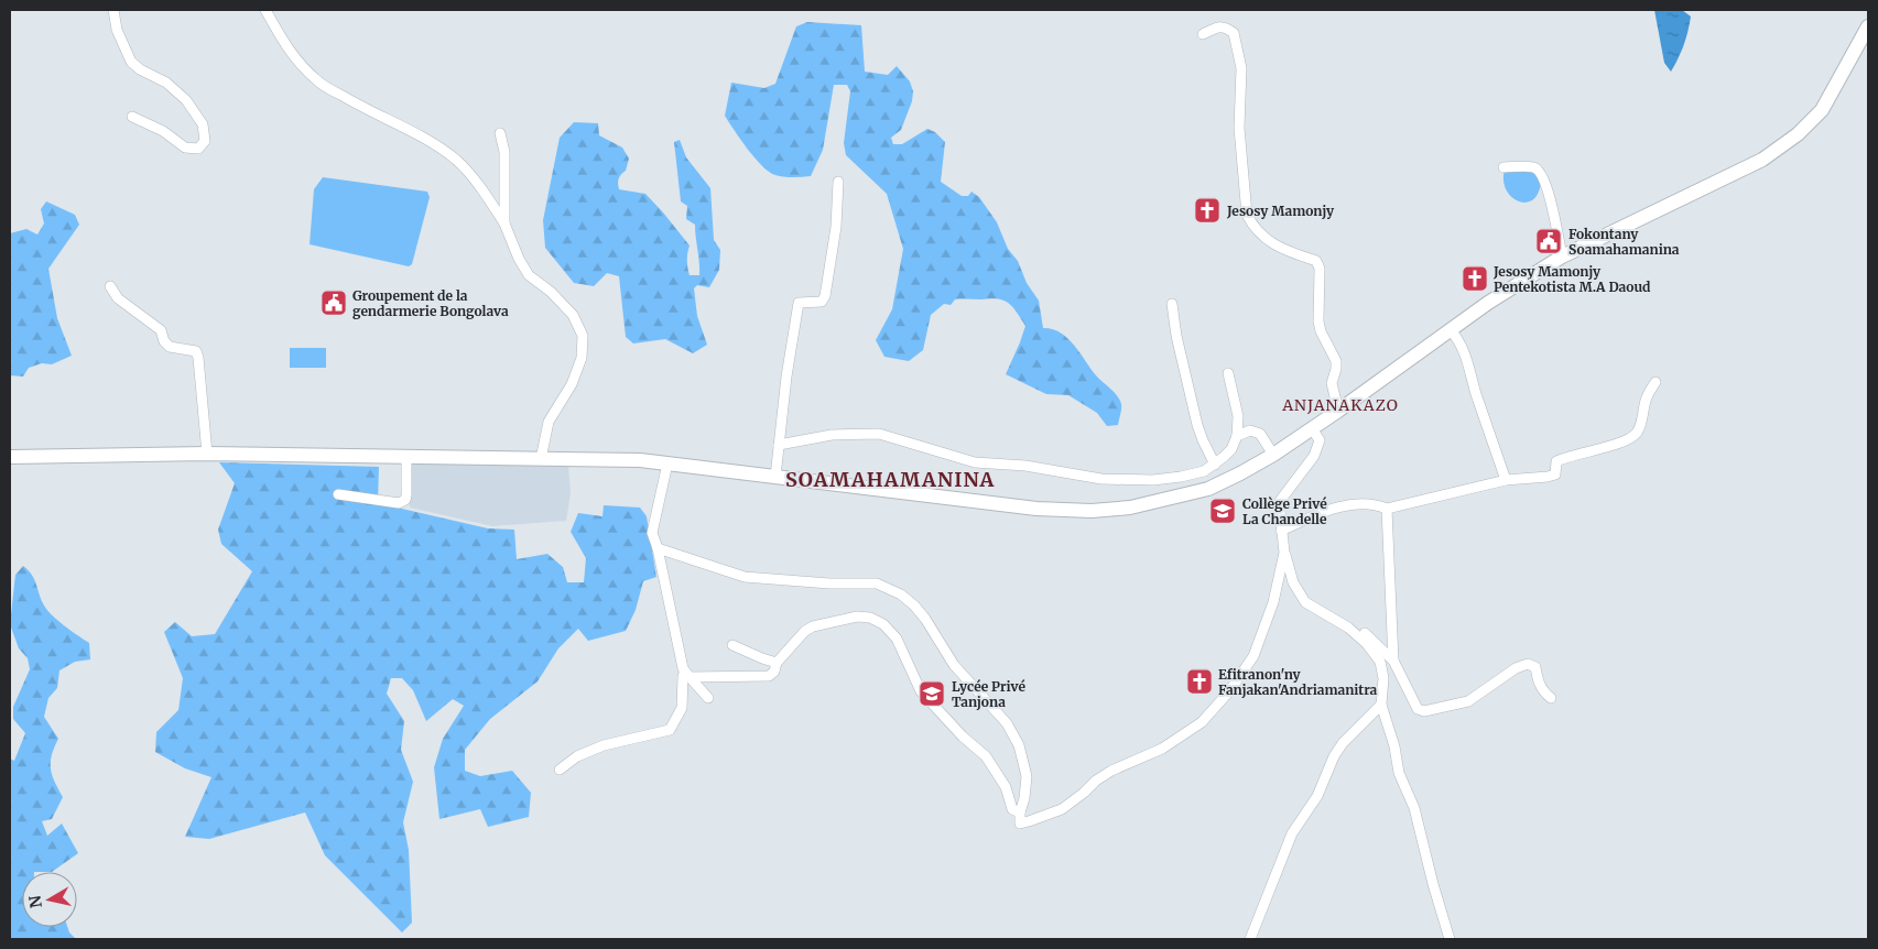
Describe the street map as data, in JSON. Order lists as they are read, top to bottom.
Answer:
{
  "districts": ["ANJANAKAZO", "SOAMAHAMANINA"],
  "places": {
    "church": ["Jesosy Mamonjy", "Jesosy Mamonjy Pentekotista M.A Daoud", "Efitranon'ny Fanjakan'Andriamanitra"],
    "public building": ["Fokontany Soamahamanina", "Groupement de la gendarmerie Bongolava"],
    "school or university": ["Collège Privé La Chandelle", "Lycée Privé Tanjona"]
  },
  "north": "left"
}
